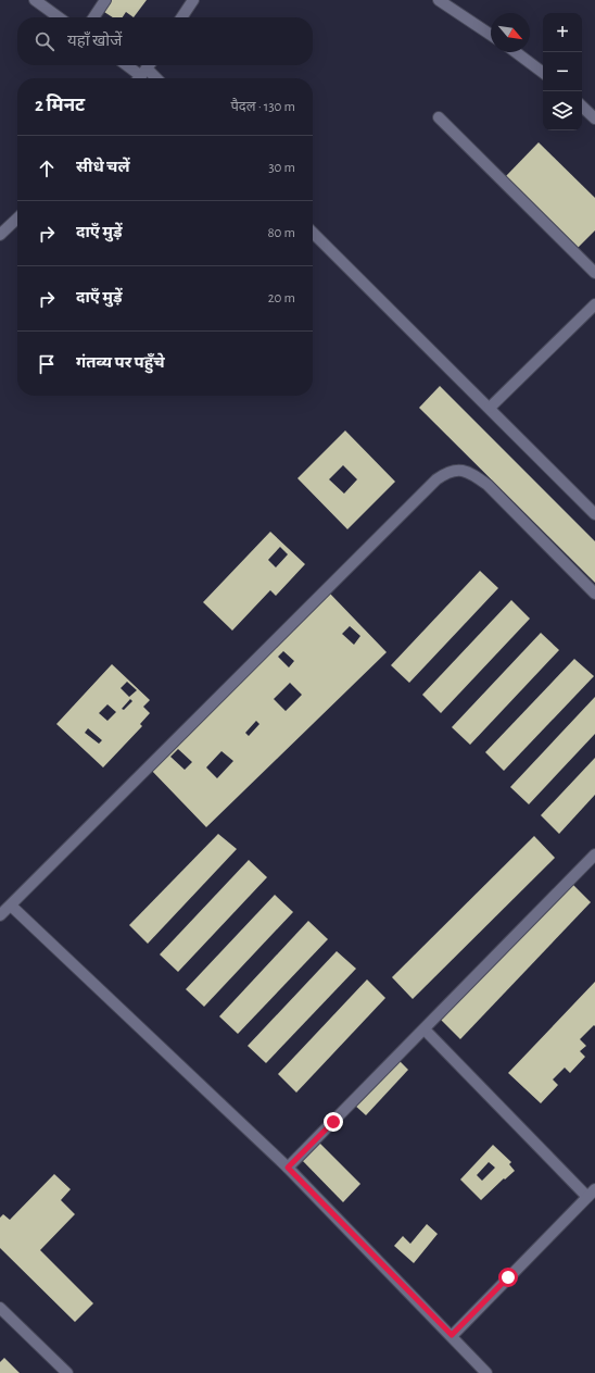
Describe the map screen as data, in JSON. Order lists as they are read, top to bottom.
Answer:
{
  "north": "bottom right",
  "page": {
    "map_buttons": ["+", "−"],
    "search": "यहाँ खोजें",
    "heading": ["2 मिनट", "पैदल · 130 m"],
    "list": [
      ["सीधे चलें", "30 m"],
      ["दाएँ मुड़ें", "80 m"],
      ["दाएँ मुड़ें", "20 m"],
      "गंतव्य पर पहुँचे"
    ]
  }
}
